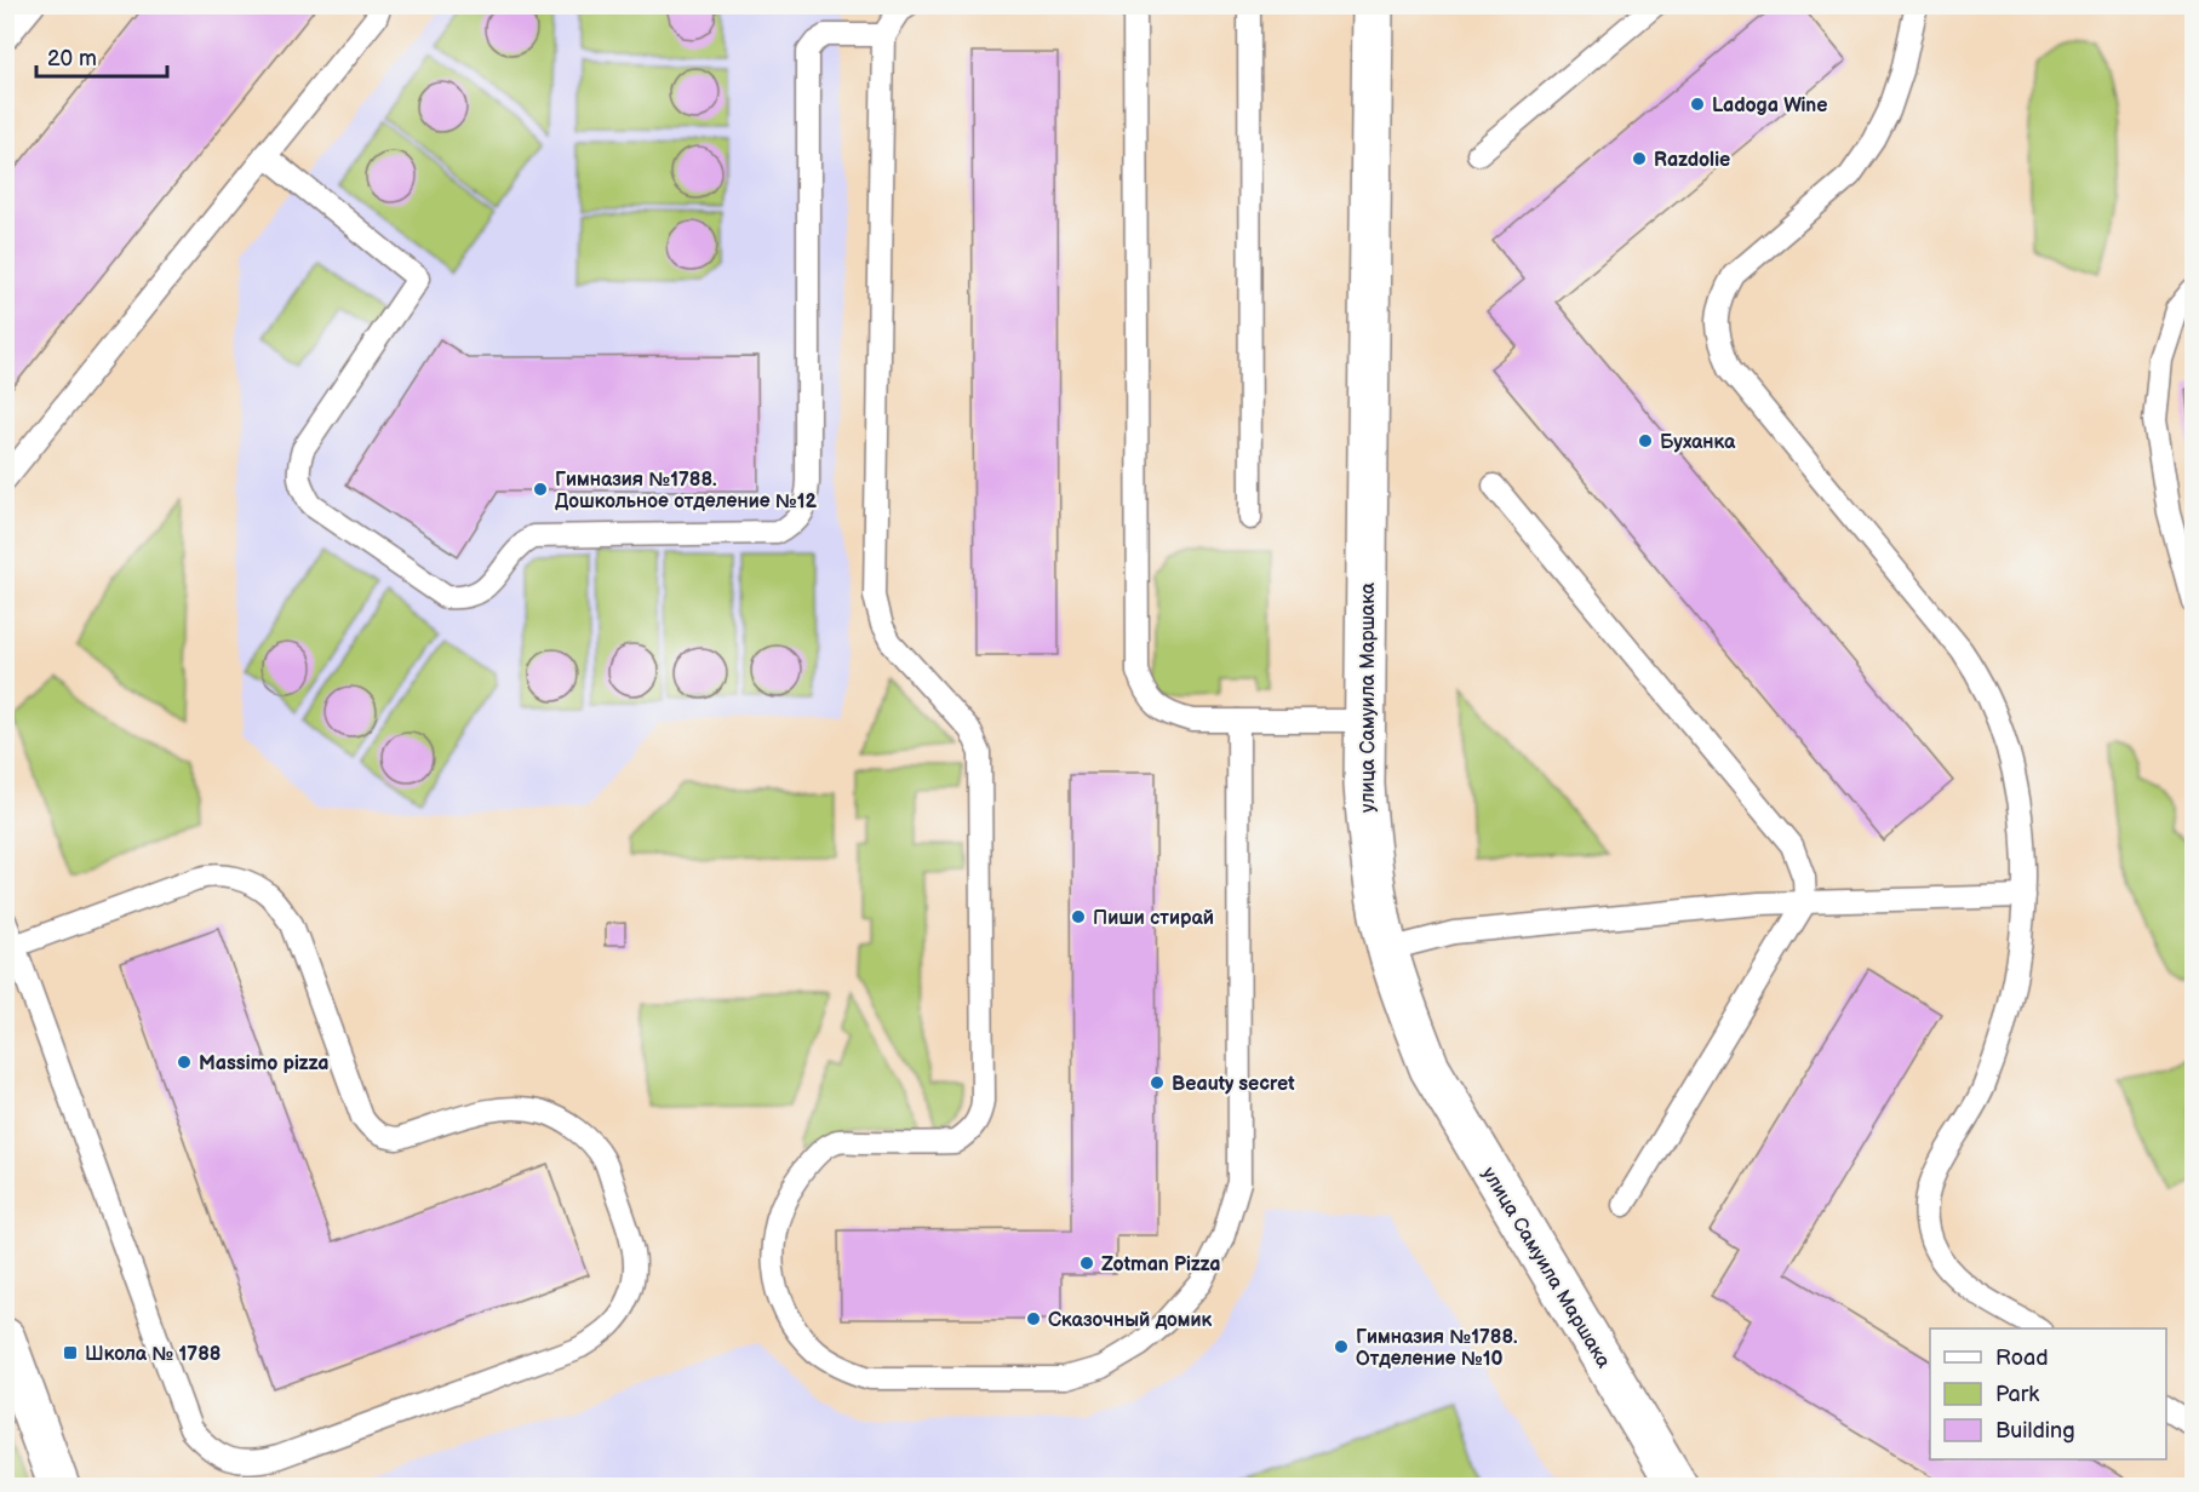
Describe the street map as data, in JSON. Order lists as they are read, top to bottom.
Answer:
{
  "streets": {
    "street": ["улица Самуила Маршака"]
  },
  "places": {
    "other": [
      "Ladoga Wine",
      "Razdolie",
      "Буханка",
      "Гимназия №1788. Дошкольное отделение №12",
      "Пиши стирай",
      "Massimo pizza",
      "Beauty secret",
      "Zotman Pizza",
      "Сказочный домик",
      "Гимназия №1788. Отделение №10"
    ],
    "transit": ["Школа № 1788"]
  },
  "legend": ["Road", "Park", "Building"],
  "scale_bar": "20 m"
}
